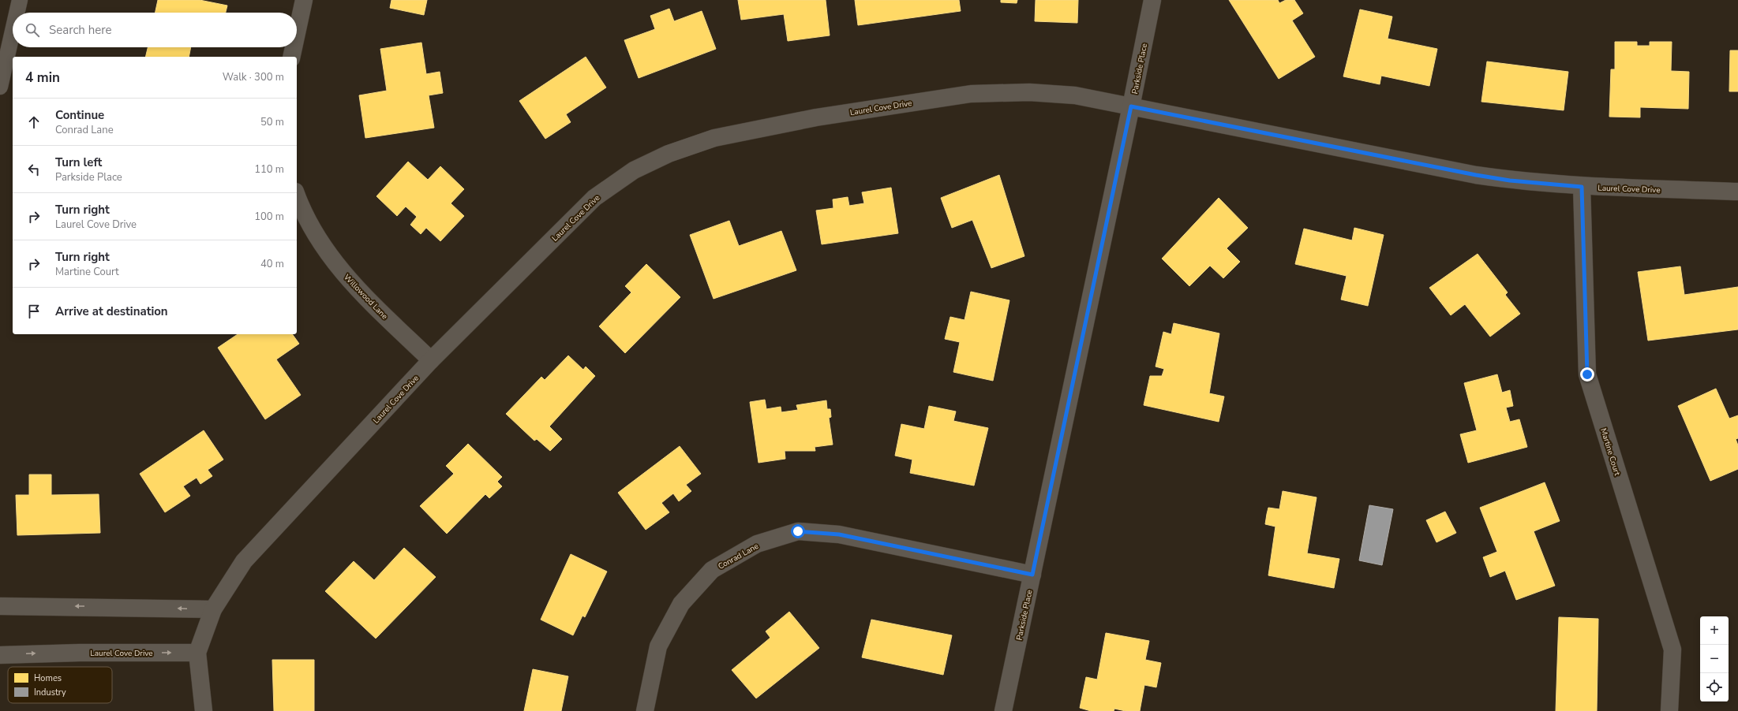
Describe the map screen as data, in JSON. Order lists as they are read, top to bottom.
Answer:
{
  "streets": {
    "street": [
      "Parkside Place",
      "Laurel Cove Drive",
      "Willowood Lane",
      "Martine Court",
      "Conrad Lane"
    ]
  },
  "crossings": [
    ["Parkside Place", "Laurel Cove Drive"],
    ["Parkside Place", "Conrad Lane"],
    ["Laurel Cove Drive", "Willowood Lane"],
    ["Laurel Cove Drive", "Martine Court"]
  ],
  "legend": ["Homes", "Industry"],
  "page": {
    "search": "Search here",
    "heading": ["4 min", "Walk · 300 m"],
    "list": [
      ["Continue", "Conrad Lane", "50 m"],
      ["Turn left", "Parkside Place", "110 m"],
      ["Turn right", "Laurel Cove Drive", "100 m"],
      ["Turn right", "Martine Court", "40 m"],
      "Arrive at destination"
    ],
    "map_buttons": ["+", "−"]
  }
}
